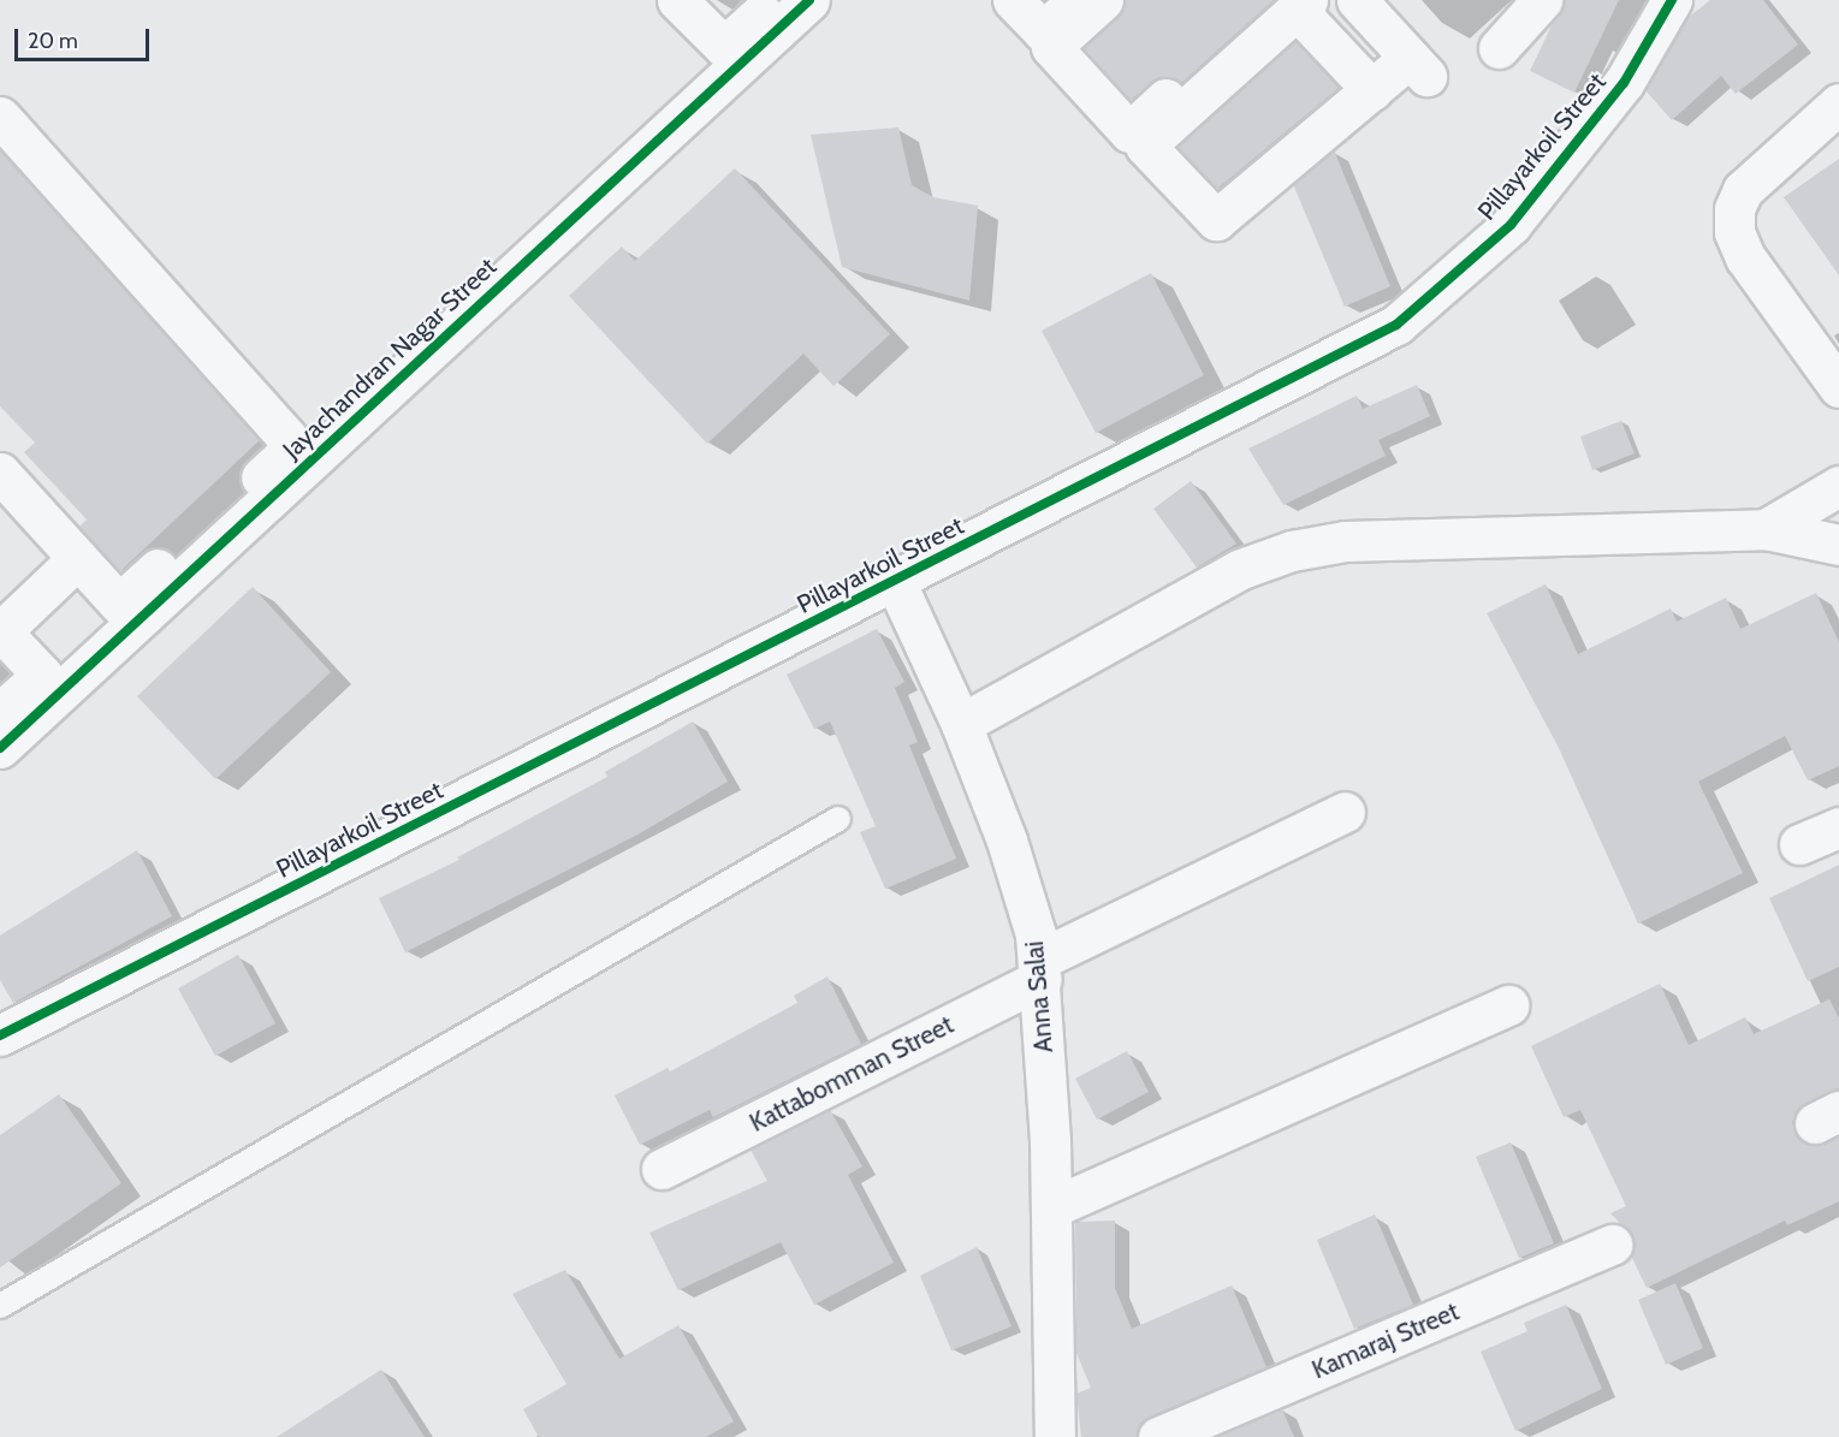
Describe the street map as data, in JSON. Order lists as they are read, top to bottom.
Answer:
{
  "streets": {
    "street": [
      "Pillayarkoil Street",
      "Jayachandran Nagar Street",
      "Anna Salai",
      "Kattabomman Street",
      "Kamaraj Street"
    ]
  },
  "crossings": [
    ["Pillayarkoil Street", "Anna Salai"],
    ["Anna Salai", "Kattabomman Street"]
  ],
  "scale_bar": "20 m"
}
